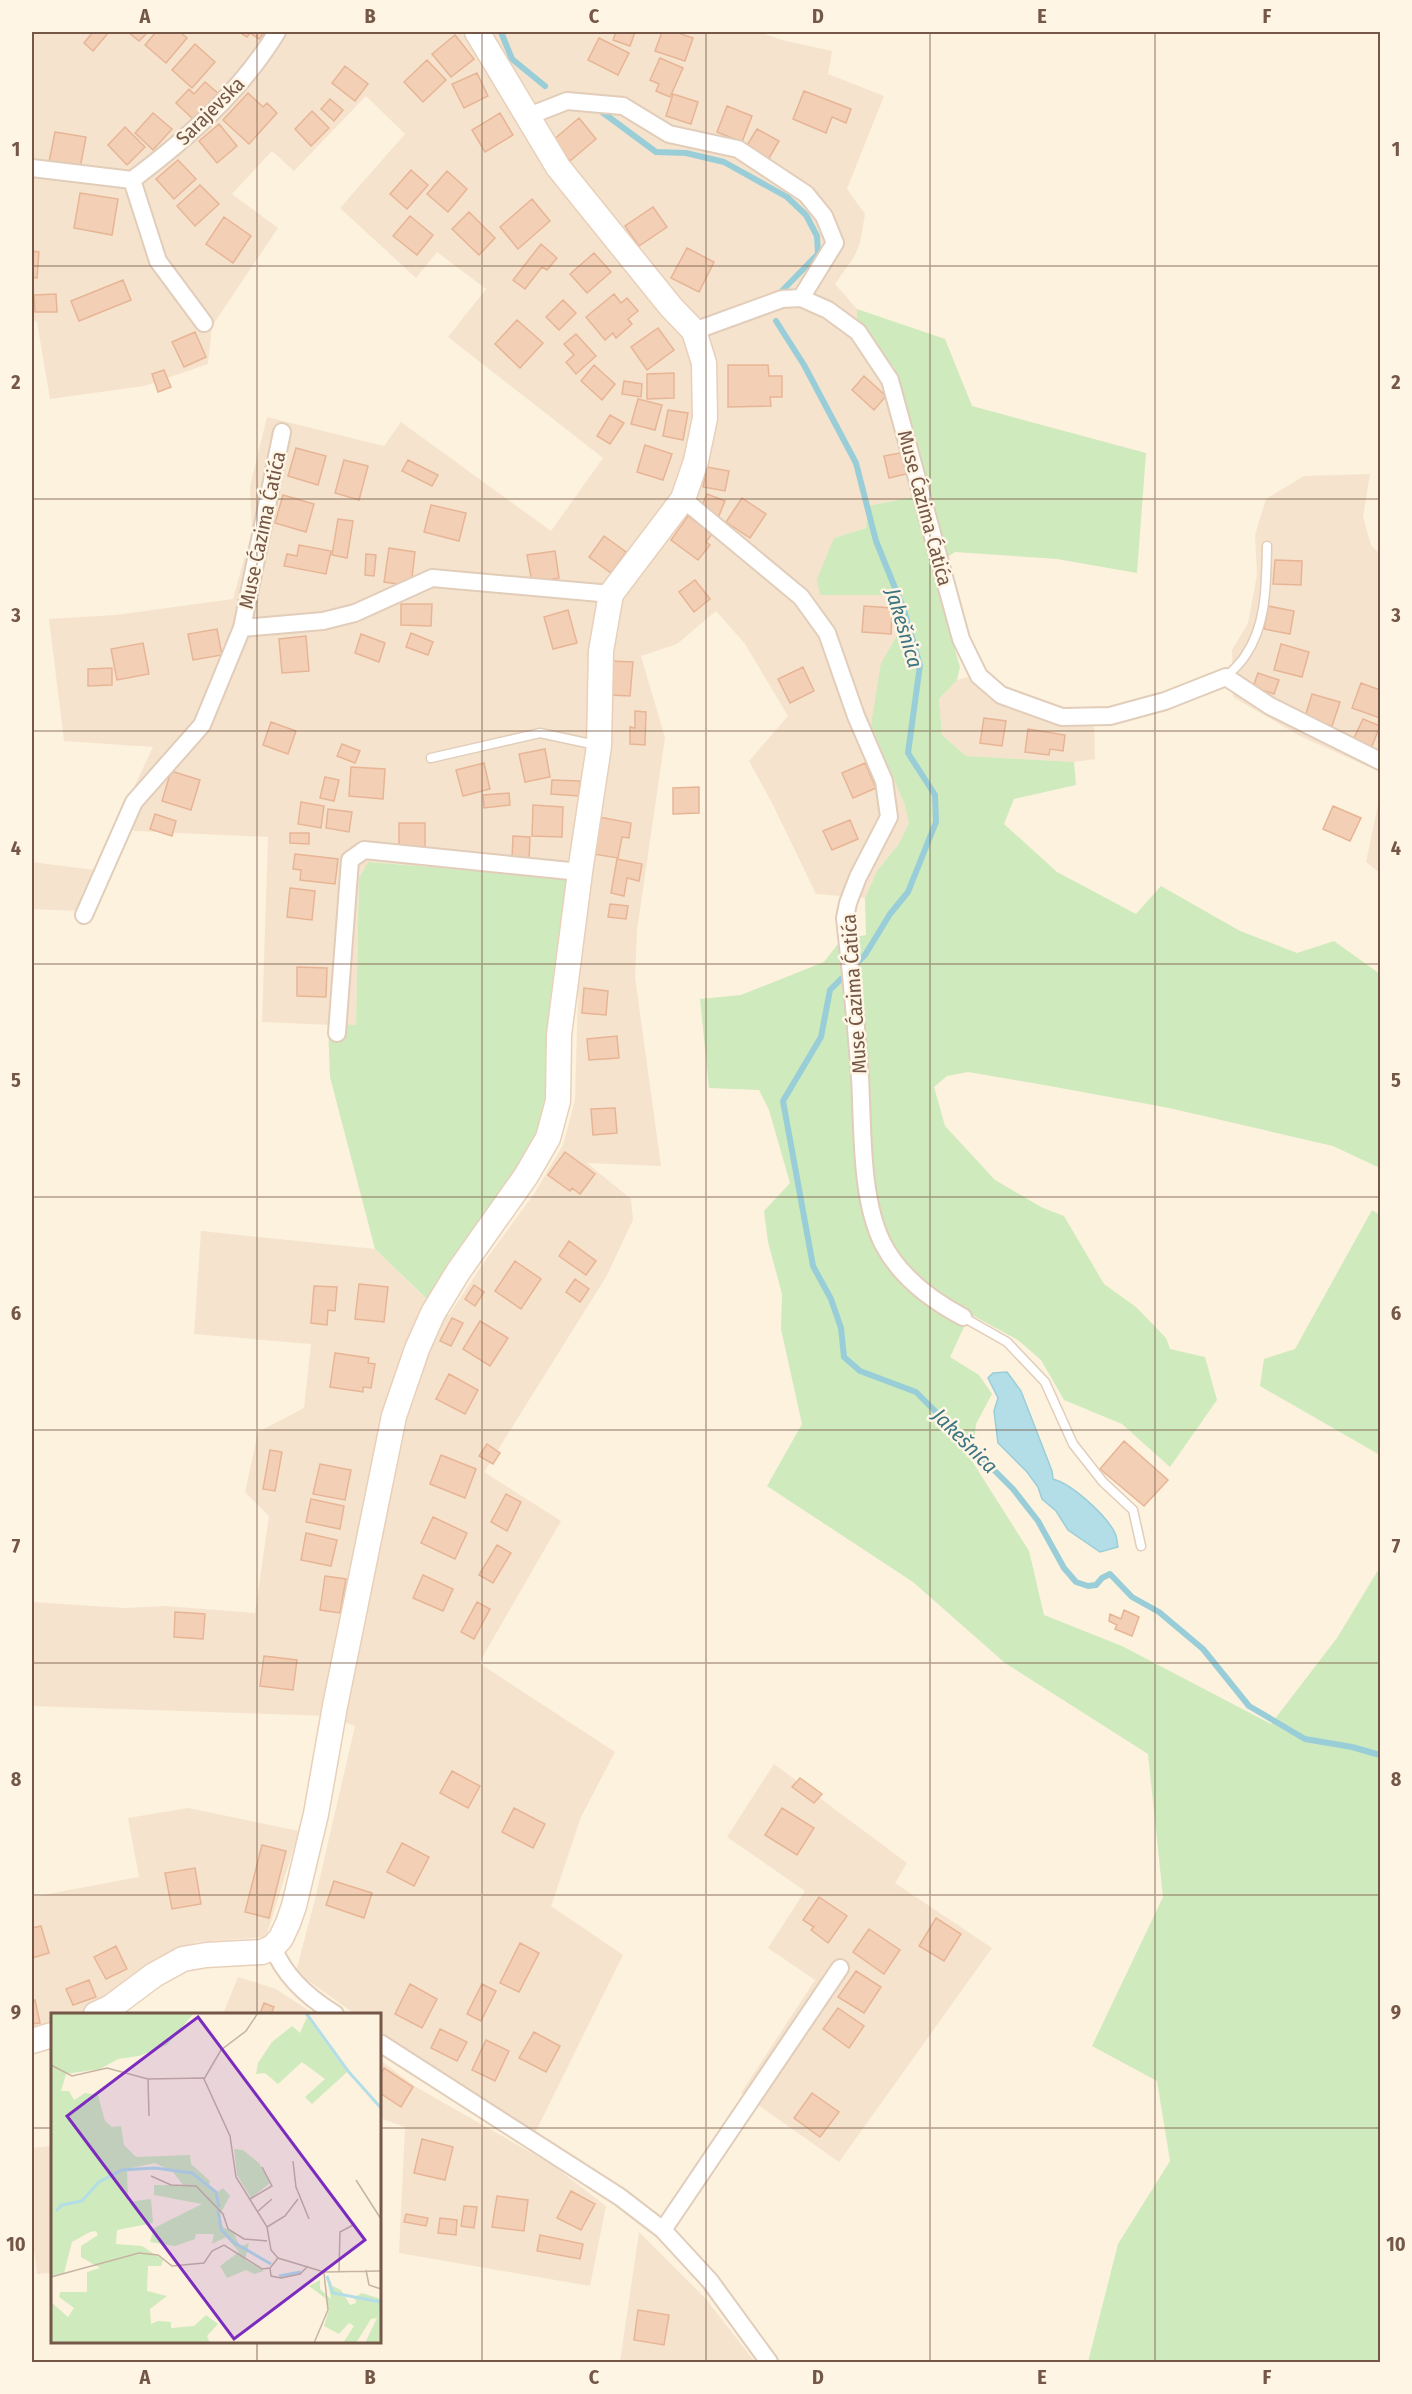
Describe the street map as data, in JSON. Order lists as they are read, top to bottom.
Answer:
{
  "streets": {
    "street": ["Sarajevska", "Muse Ćazima Ćatića"]
  },
  "water": ["Jakešnica"],
  "grid": {
    "columns": [
      "A",
      "B",
      "C",
      "D",
      "E",
      "F"
    ],
    "rows": [
      "1",
      "2",
      "3",
      "4",
      "5",
      "6",
      "7",
      "8",
      "9",
      "10"
    ]
  }
}
